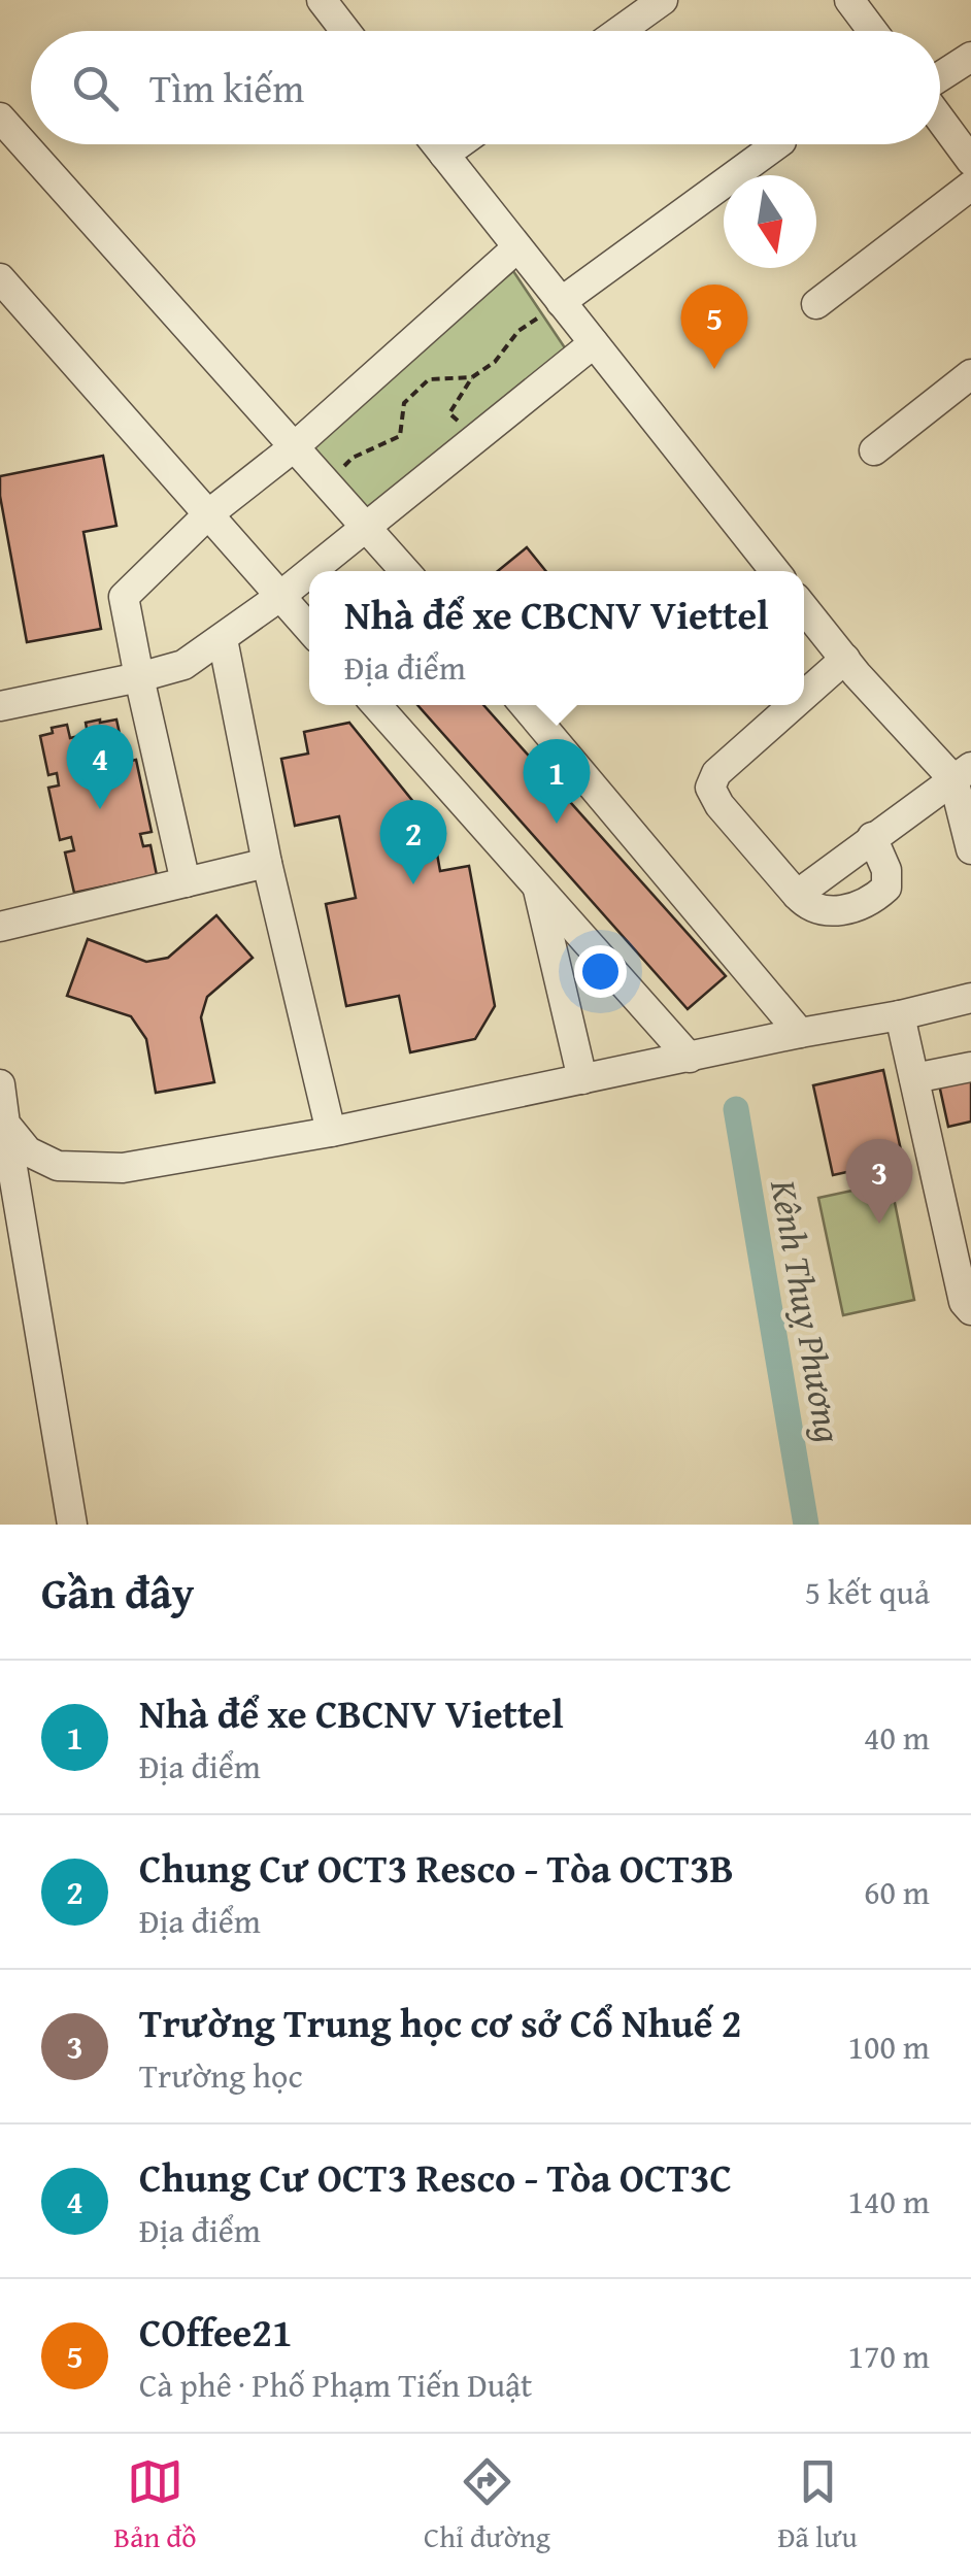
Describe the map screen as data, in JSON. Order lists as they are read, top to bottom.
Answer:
{
  "water": ["Kênh Thuỵ Phương"],
  "north": "bottom",
  "page": {
    "search": "Tìm kiếm",
    "pins": [
      "5",
      "4",
      "1",
      "2",
      "3"
    ],
    "popup": ["Nhà để xe CBCNV Viettel", "Địa điểm"],
    "heading": ["Gần đây", "5 kết quả"],
    "list": [
      {
        "mark": "1",
        "name": "Nhà để xe CBCNV Viettel",
        "note": "Địa điểm",
        "value": "40 m"
      },
      {
        "mark": "2",
        "name": "Chung Cư OCT3 Resco - Tòa OCT3B",
        "note": "Địa điểm",
        "value": "60 m"
      },
      {
        "mark": "3",
        "name": "Trường Trung học cơ sở Cổ Nhuế 2",
        "note": "Trường học",
        "value": "100 m"
      },
      {
        "mark": "4",
        "name": "Chung Cư OCT3 Resco - Tòa OCT3C",
        "note": "Địa điểm",
        "value": "140 m"
      },
      {
        "mark": "5",
        "name": "COffee21",
        "note": "Cà phê · Phố Phạm Tiến Duật",
        "value": "170 m"
      }
    ],
    "nav": ["Bản đồ", "Chỉ đường", "Đã lưu"]
  }
}
